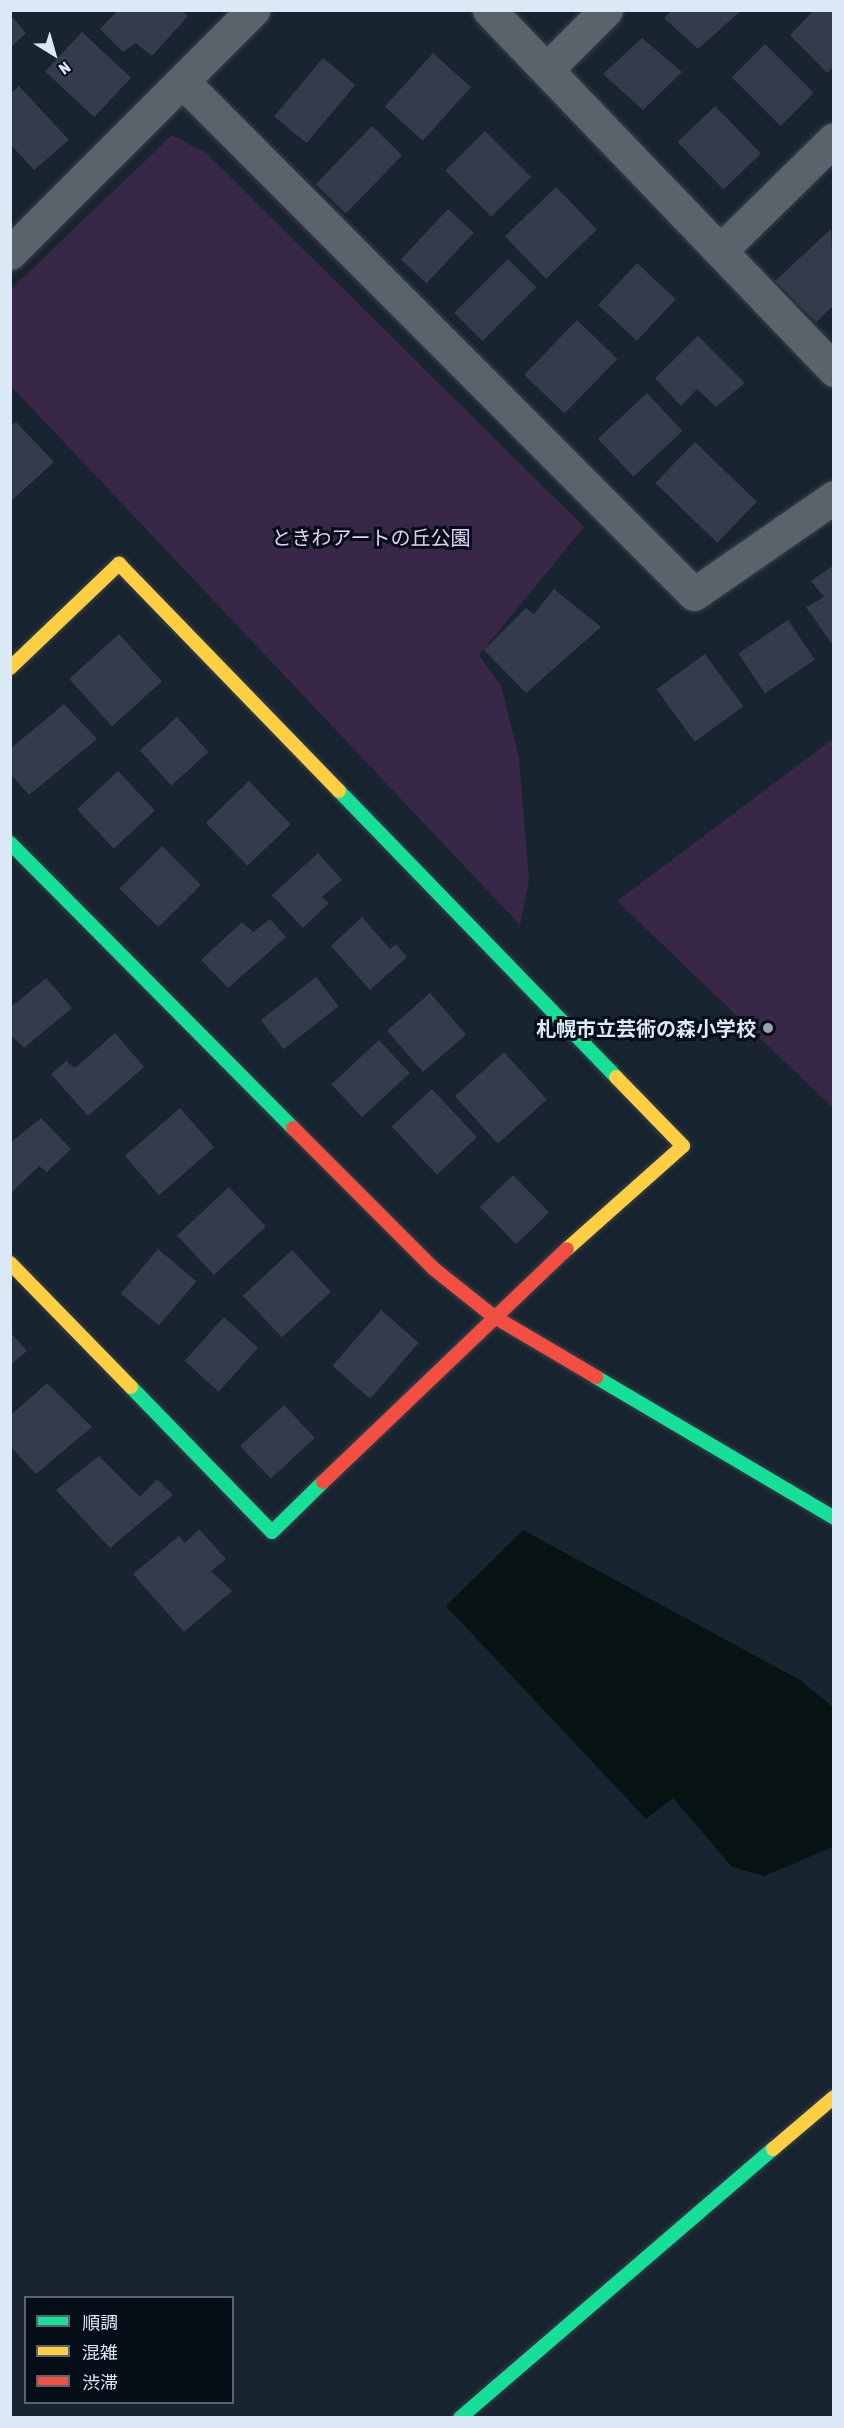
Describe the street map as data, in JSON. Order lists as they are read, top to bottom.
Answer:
{
  "parks": ["ときわアートの丘公園"],
  "places": ["札幌市立芸術の森小学校"],
  "legend": ["順調", "混雑", "渋滞"],
  "north": "bottom right"
}
